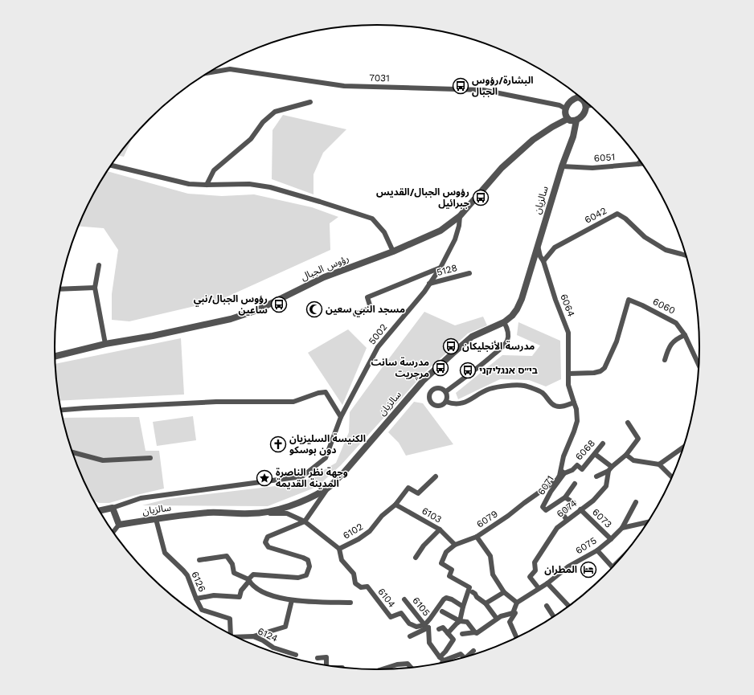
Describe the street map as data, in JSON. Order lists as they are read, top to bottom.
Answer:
{
  "streets": {
    "street": [
      "7031",
      "6051",
      "سالزيان",
      "6042",
      "رؤوس الجبال",
      "5128",
      "6064",
      "6060",
      "5002",
      "6068",
      "6071",
      "6074",
      "6103",
      "6073",
      "6079",
      "6102",
      "6075",
      "6126",
      "6104",
      "6105",
      "6124"
    ]
  },
  "crossings": [
    ["7031", "سالزيان"],
    ["7031", "رؤوس الجبال"],
    ["6051", "سالزيان"],
    ["سالزيان", "رؤوس الجبال"],
    ["سالزيان", "6064"],
    ["سالزيان", "6102"],
    ["سالزيان", "6126"],
    ["6042", "6064"],
    ["رؤوس الجبال", "5002"],
    ["5128", "5002"],
    ["6064", "6060"],
    ["6064", "6068"],
    ["6064", "6071"],
    ["6064", "6079"],
    ["6068", "6071"],
    ["6068", "6079"],
    ["6071", "6079"],
    ["6074", "6073"],
    ["6074", "6075"],
    ["6103", "6102"],
    ["6073", "6075"],
    ["6079", "6075"],
    ["6102", "6104"],
    ["6104", "6105"]
  ],
  "places": {
    "bus stop": [
      "البشارة/رؤوس الجبال",
      "رؤوس الجبال/القديس جبرائيل",
      "رؤوس الجبال/نبي ساعين",
      "مدرسة الأنجليكان",
      "مدرسة سانت مرچريت",
      "בי״ס אנגליקני"
    ],
    "mosque": ["مسجد النبي سعين"],
    "church": ["الكنيسة السليزيان دون بوسكو"],
    "place": ["وجهة نظر الناصرة المدينة القديمة"],
    "hotel": ["المطران"]
  }
}
